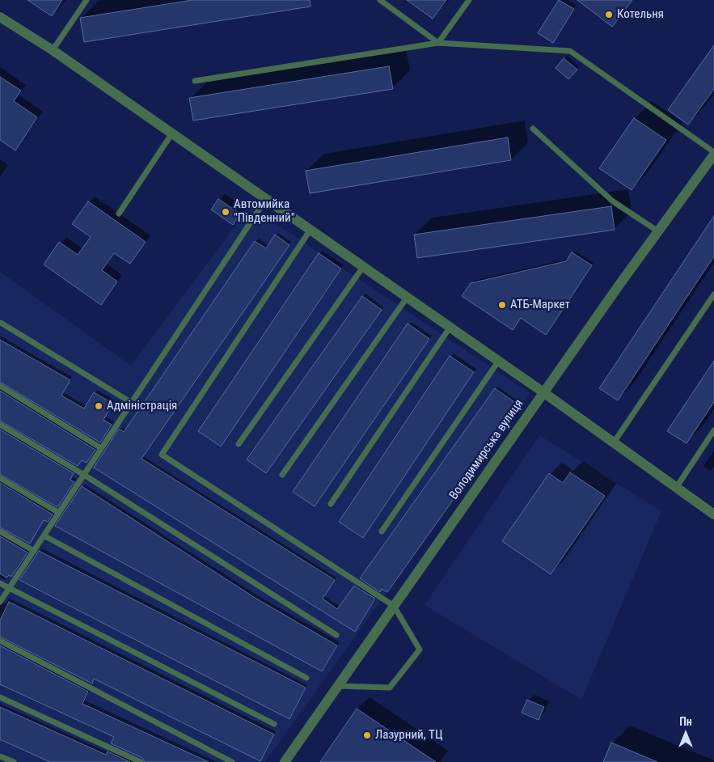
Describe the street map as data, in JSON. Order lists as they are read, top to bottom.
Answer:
{
  "streets": {
    "street": ["Володимирська вулиця"]
  },
  "places": [
    "Котельня",
    "Автомийка \"Південний\"",
    "АТБ-Маркет",
    "Адміністрація",
    "Лазурний, ТЦ"
  ],
  "north": "top"
}
